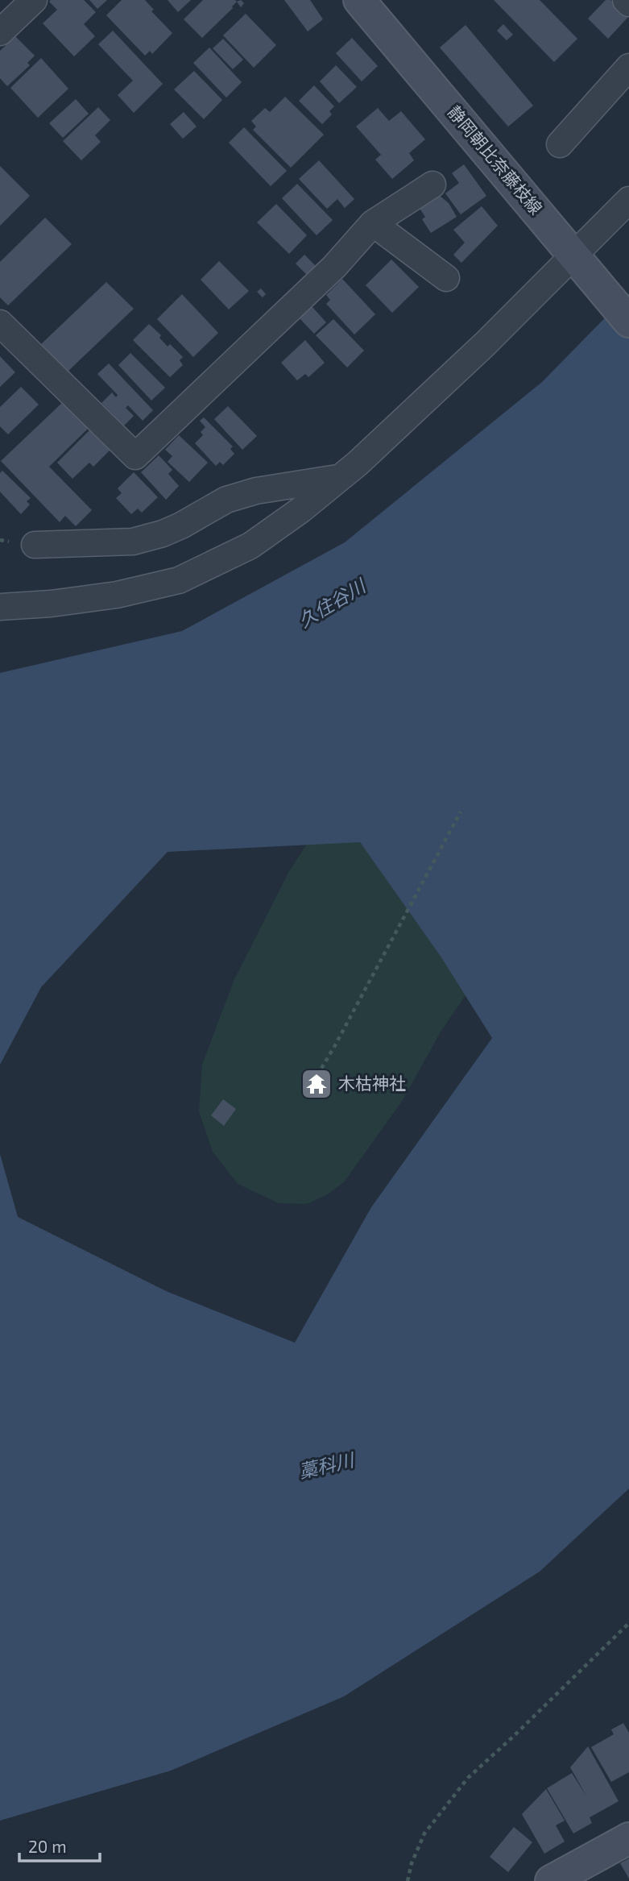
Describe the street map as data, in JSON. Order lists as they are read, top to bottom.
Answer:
{
  "streets": {
    "main road": ["静岡朝比奈藤枝線"]
  },
  "water": ["久住谷川", "藁科川"],
  "places": {
    "temple": ["木枯神社"]
  },
  "scale_bar": "20 m"
}
